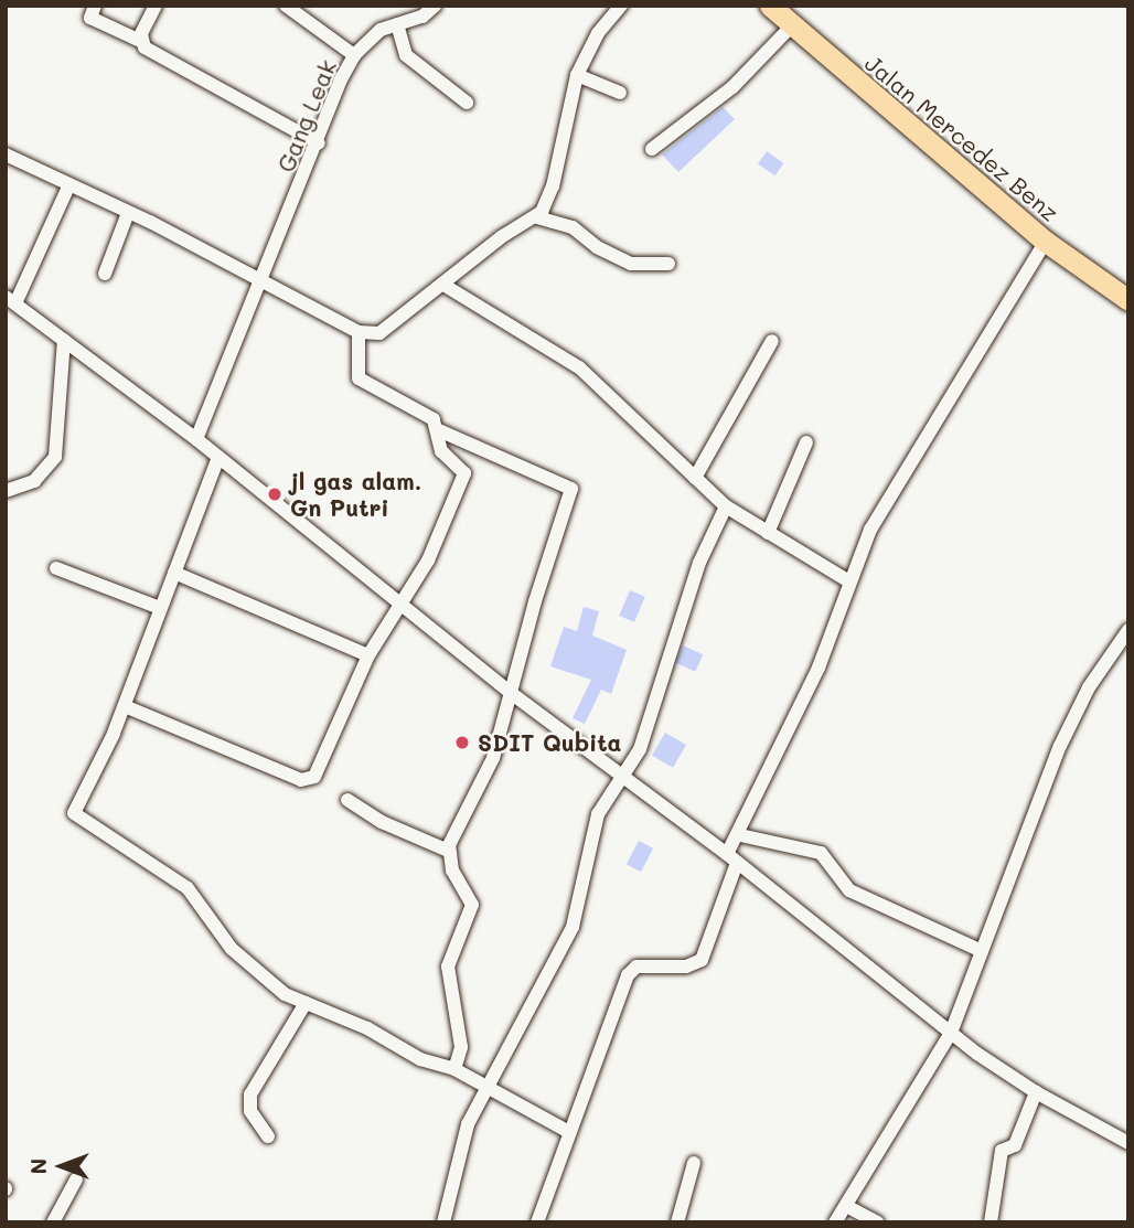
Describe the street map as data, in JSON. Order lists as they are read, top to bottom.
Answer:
{
  "streets": {
    "main road": ["Jalan Mercedez Benz"],
    "street": ["Gang Leak"]
  },
  "places": ["jl gas alam. Gn Putri", "SDIT Qubita"],
  "north": "left"
}
